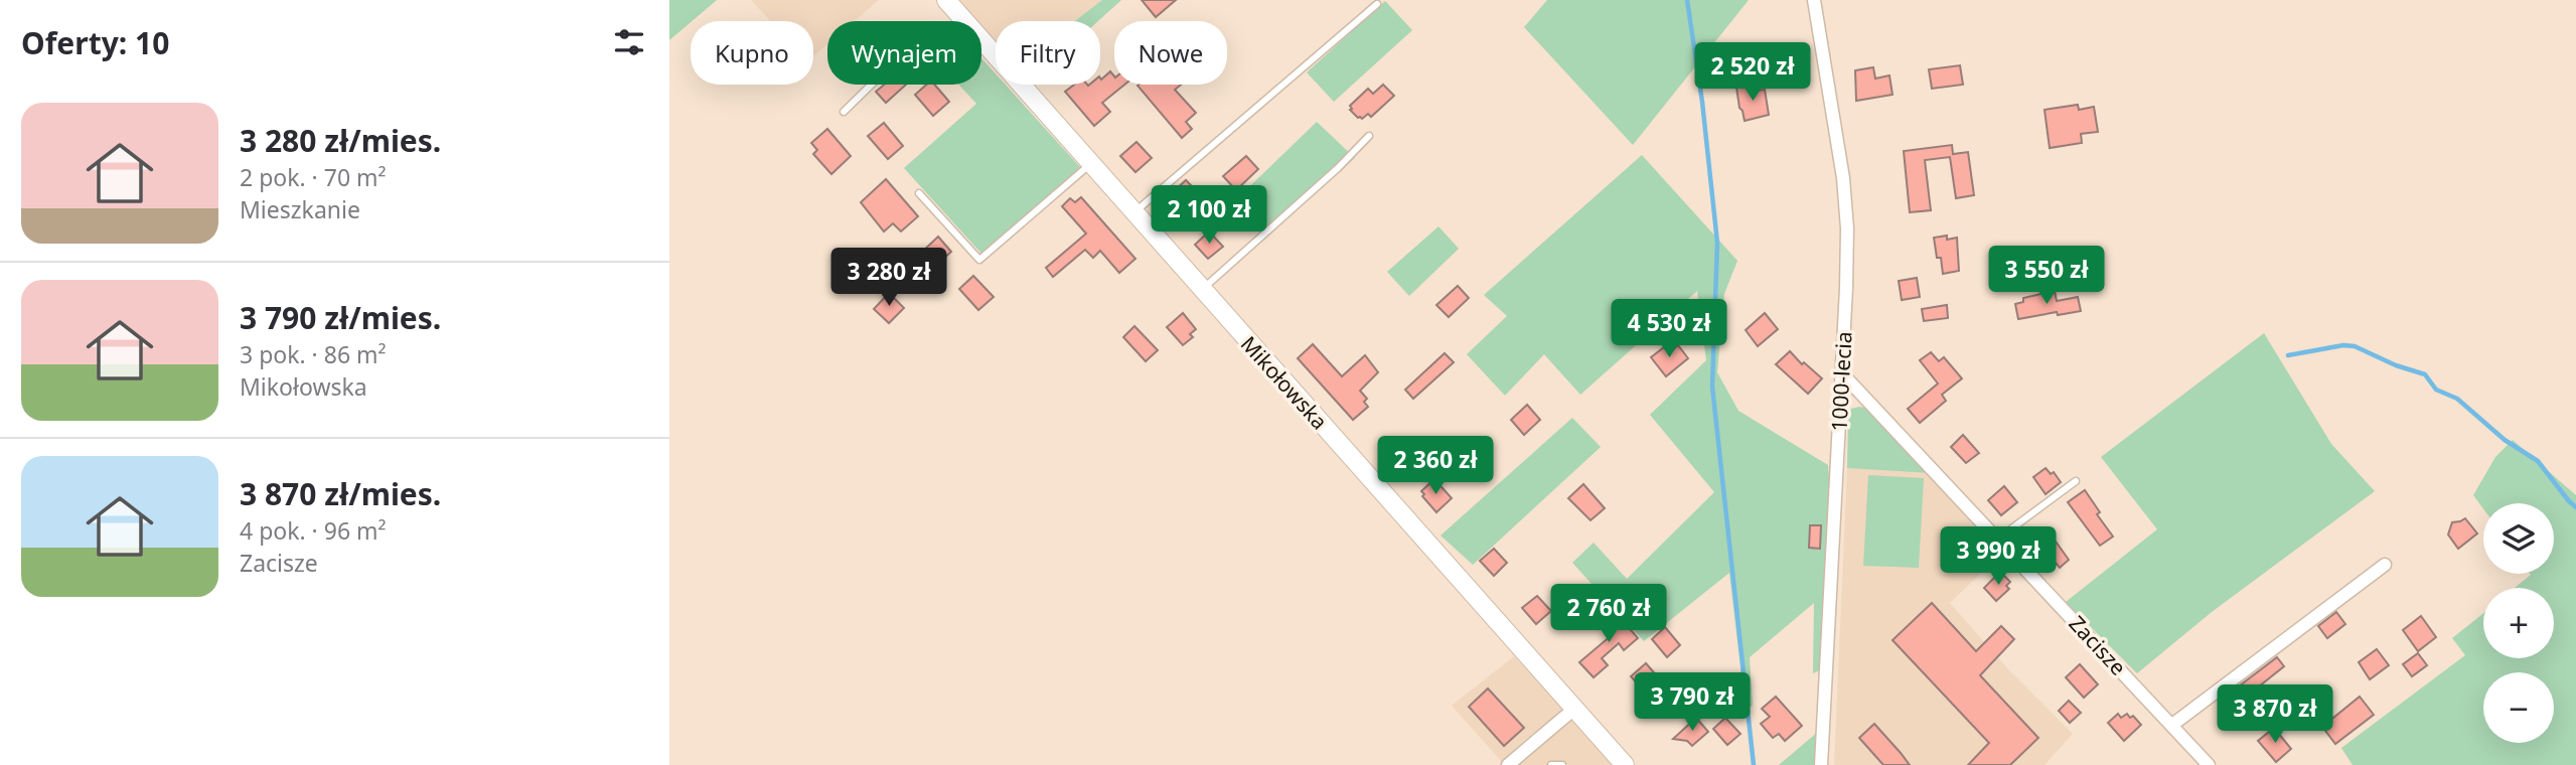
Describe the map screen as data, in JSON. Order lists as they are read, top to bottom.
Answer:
{
  "streets": {
    "main road": ["Mikołowska"],
    "street": ["1000-lecia", "Zacisze"]
  },
  "crossings": [
    ["1000-lecia", "Zacisze"]
  ],
  "page": {
    "heading": "Oferty: 10",
    "chip": [
      "Kupno",
      "Wynajem",
      "Filtry",
      "Nowe"
    ],
    "price": [
      "2 520 zł",
      "2 100 zł",
      "3 550 zł",
      "3 280 zł",
      "4 530 zł",
      "2 360 zł",
      "3 990 zł",
      "2 760 zł",
      "3 790 zł",
      "3 870 zł"
    ],
    "list": [
      {
        "name": "3 280 zł/mies.",
        "note": "2 pok. · 70 m² · Mieszkanie"
      },
      {
        "name": "3 790 zł/mies.",
        "note": "3 pok. · 86 m² · Mikołowska"
      },
      {
        "name": "3 870 zł/mies.",
        "note": "4 pok. · 96 m² · Zacisze"
      }
    ],
    "map_buttons": ["+", "−"]
  }
}
